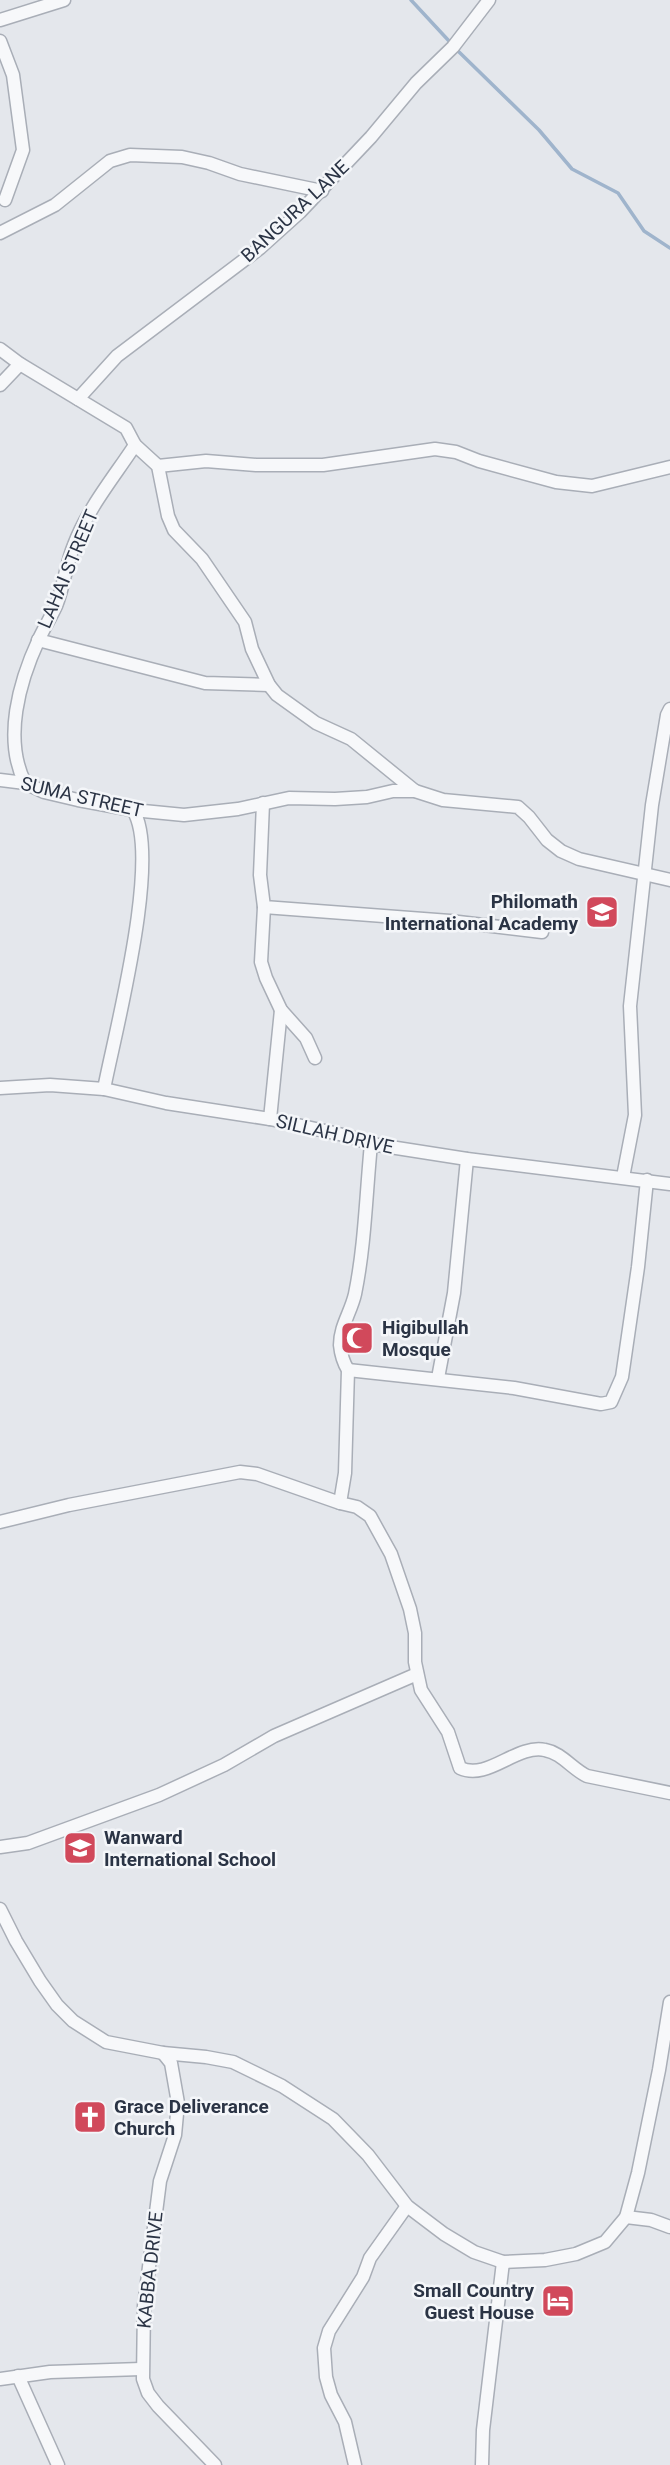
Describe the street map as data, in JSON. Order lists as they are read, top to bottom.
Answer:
{
  "streets": {
    "street": [
      "BANGURA LANE",
      "LAHAI STREET",
      "SUMA STREET",
      "SILLAH DRIVE",
      "KABBA DRIVE"
    ]
  },
  "crossings": [
    ["LAHAI STREET", "SUMA STREET"]
  ],
  "places": {
    "school or university": ["Philomath International Academy", "Wanward International School"],
    "mosque": ["Higibullah Mosque"],
    "church": ["Grace Deliverance Church"],
    "hotel": ["Small Country Guest House"]
  }
}
